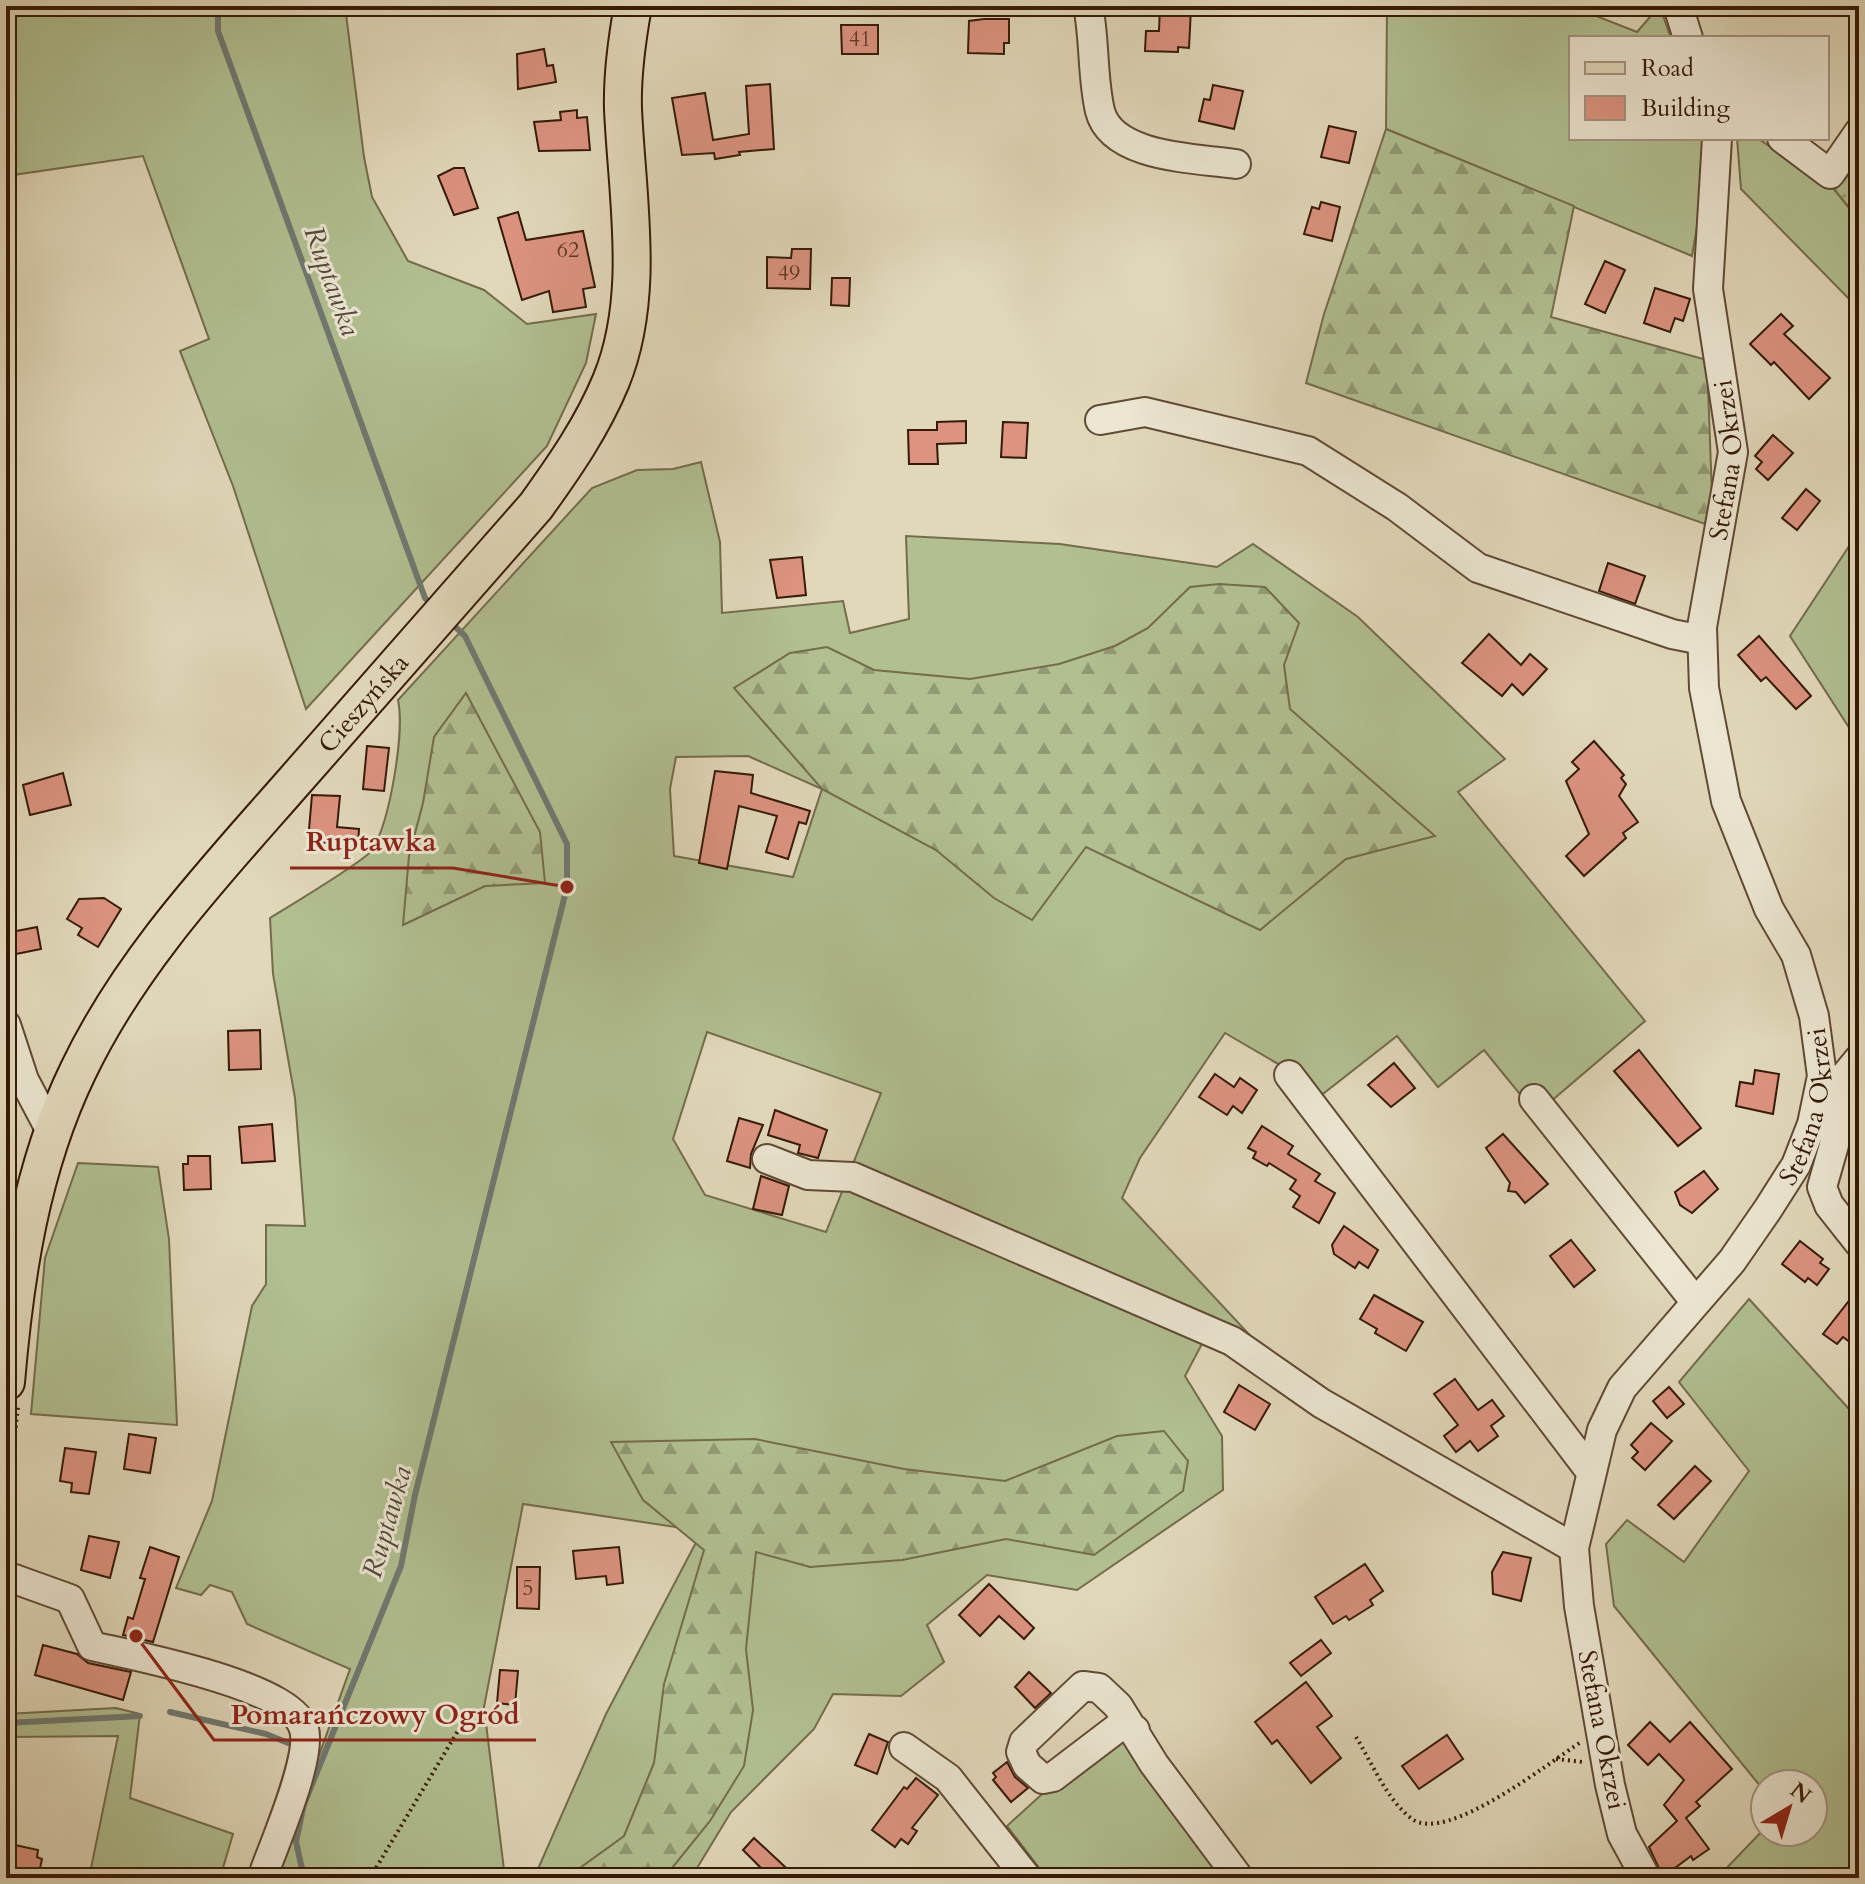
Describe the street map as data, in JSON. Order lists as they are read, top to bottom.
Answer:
{
  "streets": {
    "main road": ["Cieszyńska"],
    "street": ["Stefana Okrzei"]
  },
  "water": ["Ruptawka"],
  "places": ["Ruptawka", "Pomarańczowy Ogród"],
  "house_numbers": [
    "41",
    "62",
    "49",
    "5"
  ],
  "legend": ["Road", "Building"],
  "north": "top right"
}
